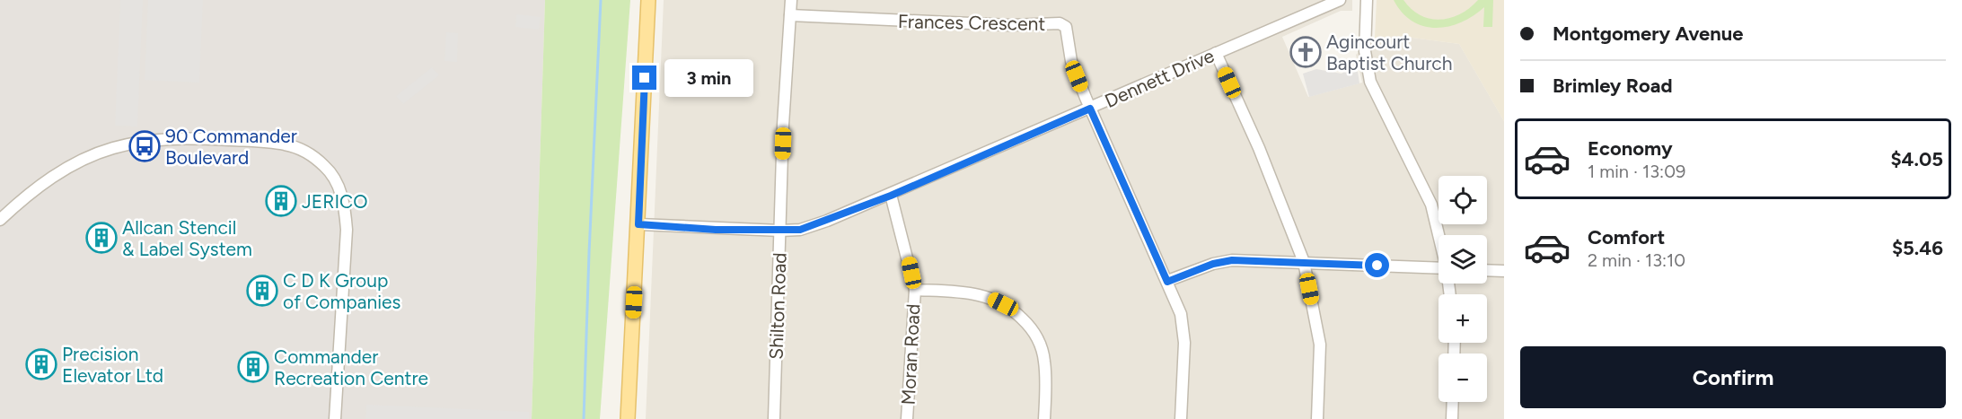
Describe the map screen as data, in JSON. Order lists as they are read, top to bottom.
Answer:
{
  "streets": {
    "street": [
      "Frances Crescent",
      "Dennett Drive",
      "Shilton Road",
      "Moran Road"
    ]
  },
  "crossings": [
    ["Frances Crescent", "Dennett Drive"],
    ["Frances Crescent", "Shilton Road"],
    ["Dennett Drive", "Shilton Road"],
    ["Dennett Drive", "Moran Road"]
  ],
  "places": {
    "church": ["Agincourt Baptist Church"],
    "bus stop": ["90 Commander Boulevard"],
    "building": [
      "JERICO",
      "Allcan Stencil & Label System",
      "C D K Group of Companies",
      "Precision Elevator Ltd",
      "Commander Recreation Centre"
    ]
  },
  "page": {
    "banner": ["Montgomery Avenue", "Brimley Road"],
    "bubble": "3 min",
    "list": [
      {
        "name": "Economy",
        "note": "1 min · 13:09",
        "value": "$4.05"
      },
      {
        "name": "Comfort",
        "note": "2 min · 13:10",
        "value": "$5.46"
      }
    ],
    "map_buttons": ["+", "−"],
    "buttons": "Confirm"
  }
}
